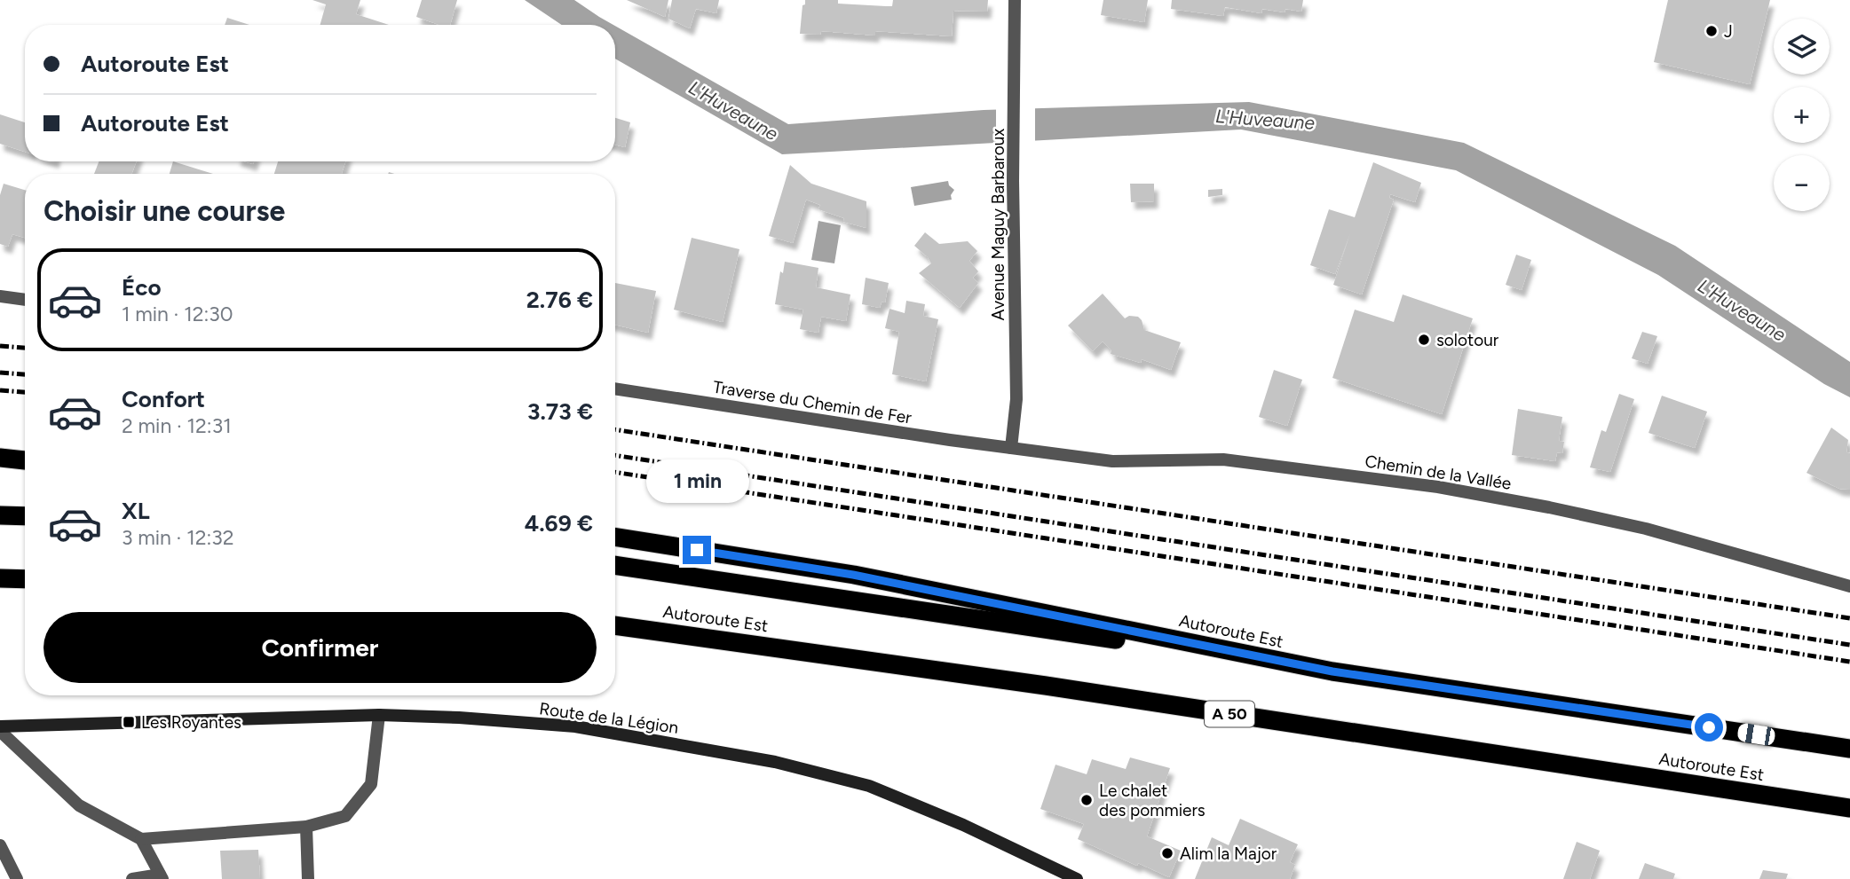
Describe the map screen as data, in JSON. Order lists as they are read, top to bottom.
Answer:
{
  "streets": {
    "highway": ["Autoroute Est", "A 50"],
    "main road": ["Route de la Légion"],
    "street": ["Avenue Maguy Barbaroux", "Traverse du Chemin de Fer", "Chemin de la Vallée"]
  },
  "crossings": [
    ["Avenue Maguy Barbaroux", "Traverse du Chemin de Fer"],
    ["Avenue Maguy Barbaroux", "Chemin de la Vallée"],
    ["Traverse du Chemin de Fer", "Chemin de la Vallée"]
  ],
  "water": ["L'Huveaune"],
  "places": {
    "other": [
      "J",
      "solotour",
      "Le chalet des pommiers",
      "Alim la Major"
    ],
    "transit": ["Les Royantes"]
  },
  "page": {
    "map_buttons": ["+", "−"],
    "banner": ["Autoroute Est", "Autoroute Est"],
    "heading": "Choisir une course",
    "list": [
      {
        "name": "Éco",
        "note": "1 min · 12:30",
        "value": "2.76 €"
      },
      {
        "name": "Confort",
        "note": "2 min · 12:31",
        "value": "3.73 €"
      },
      {
        "name": "XL",
        "note": "3 min · 12:32",
        "value": "4.69 €"
      }
    ],
    "bubble": "1 min",
    "buttons": "Confirmer"
  }
}
